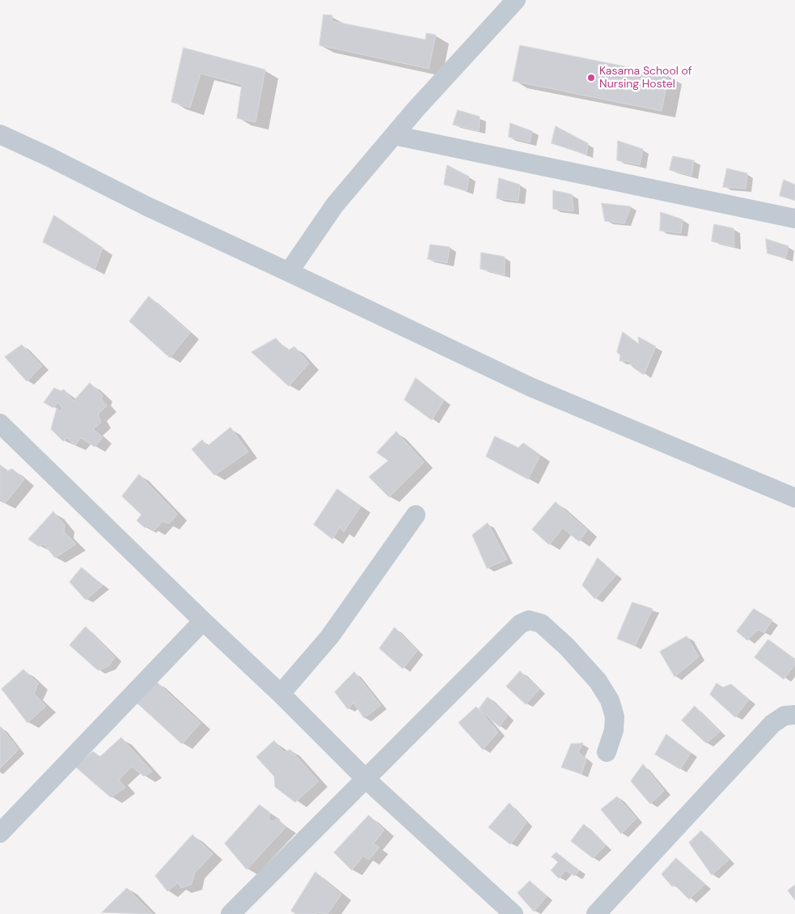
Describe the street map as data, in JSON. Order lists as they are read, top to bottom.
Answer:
{
  "places": ["Kasama School of Nursing Hostel"]
}
